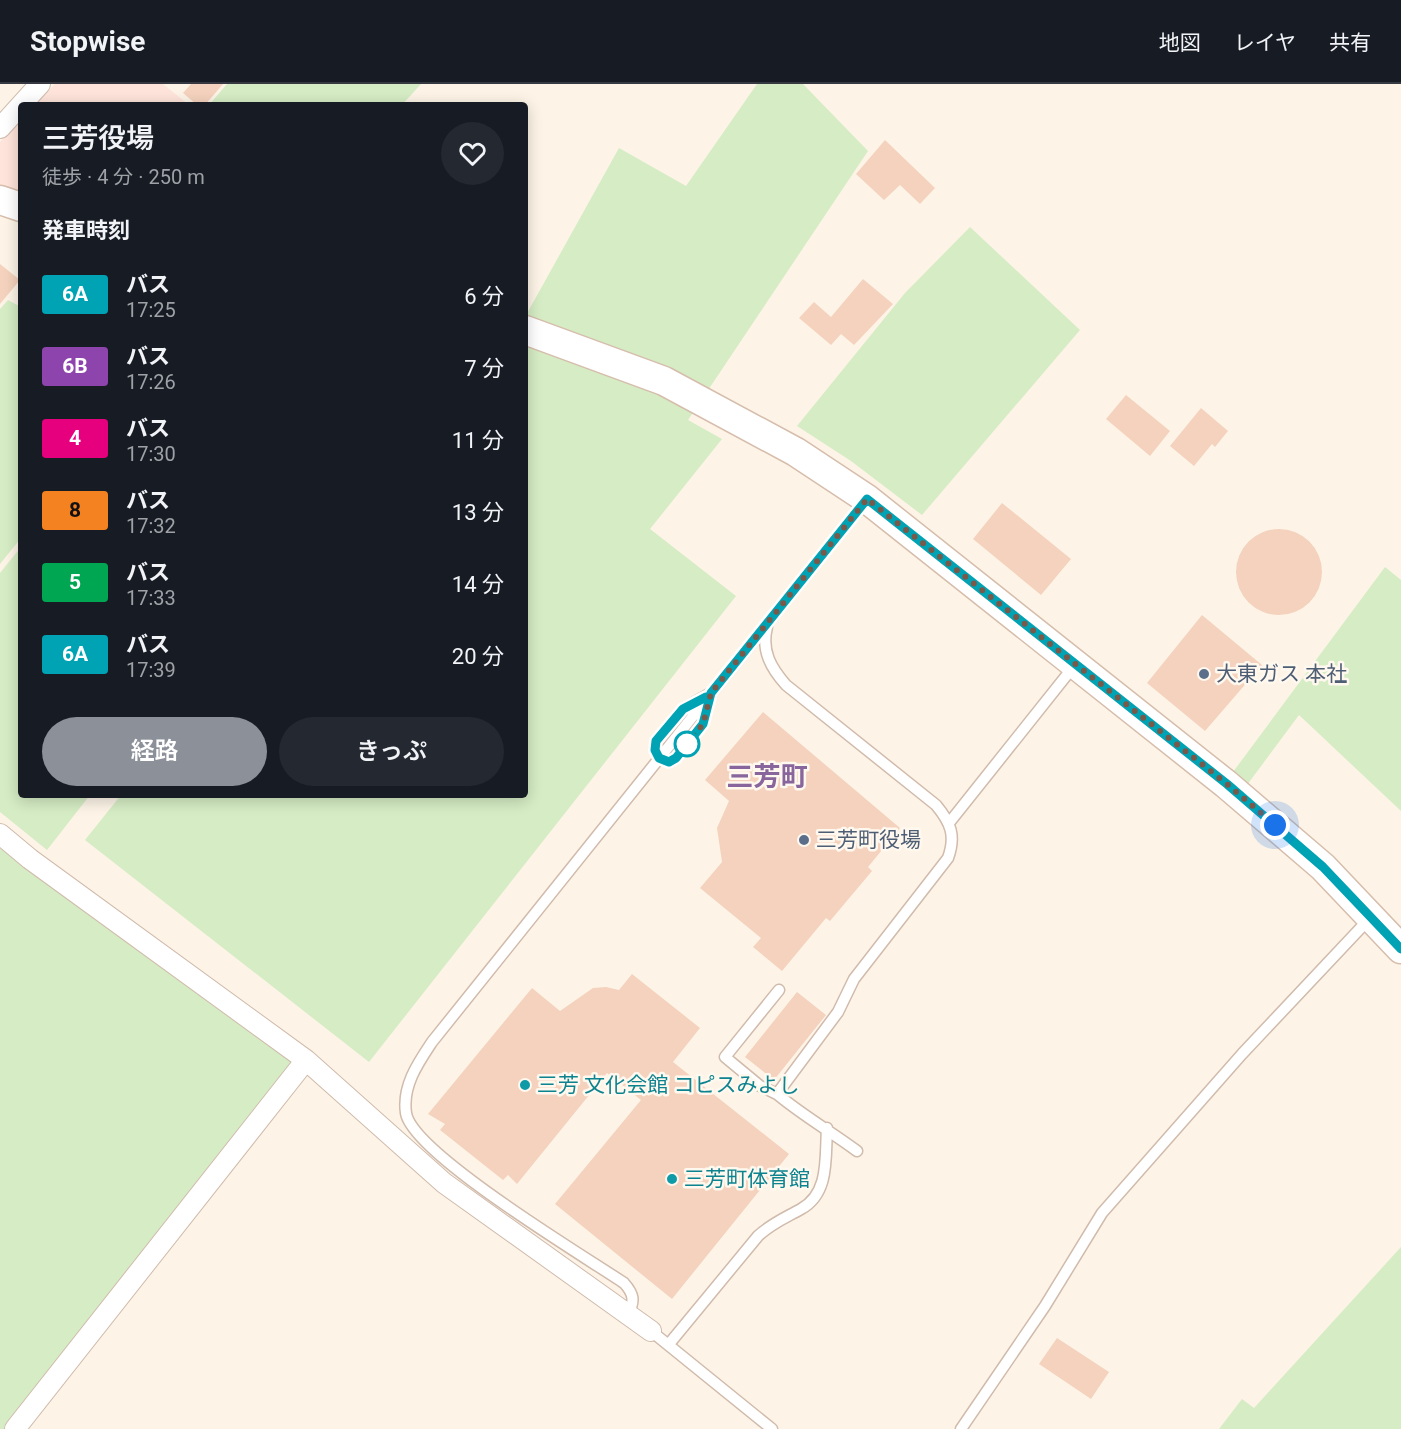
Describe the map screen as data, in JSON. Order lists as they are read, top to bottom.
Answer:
{
  "districts": ["三芳町"],
  "places": [
    "大東ガス 本社",
    "三芳町役場",
    "三芳 文化会館 コピスみよし",
    "三芳町体育館"
  ],
  "lines": ["bus line 6A"],
  "page": {
    "header": "Stopwise",
    "nav": ["地図", "レイヤ", "共有"],
    "heading": [
      ["三芳役場", "徒歩 · 4 分 · 250 m"],
      "発車時刻"
    ],
    "list": [
      {
        "mark": "6A",
        "name": "バス",
        "note": "17:25",
        "value": "6 分"
      },
      {
        "mark": "6B",
        "name": "バス",
        "note": "17:26",
        "value": "7 分"
      },
      {
        "mark": "4",
        "name": "バス",
        "note": "17:30",
        "value": "11 分"
      },
      {
        "mark": "8",
        "name": "バス",
        "note": "17:32",
        "value": "13 分"
      },
      {
        "mark": "5",
        "name": "バス",
        "note": "17:33",
        "value": "14 分"
      },
      {
        "mark": "6A",
        "name": "バス",
        "note": "17:39",
        "value": "20 分"
      }
    ],
    "buttons": ["経路", "きっぷ"]
  }
}
